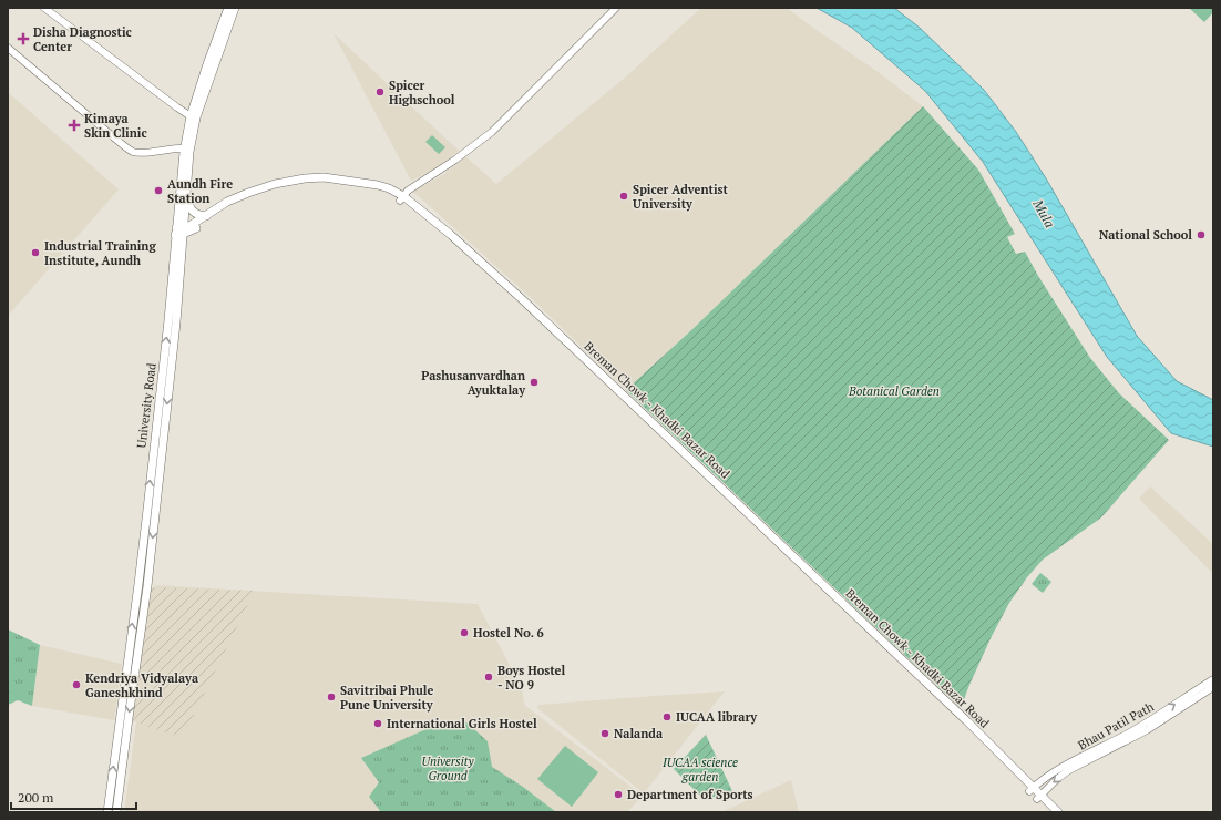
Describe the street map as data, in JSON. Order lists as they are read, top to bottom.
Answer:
{
  "streets": {
    "main road": ["University Road", "Breman Chowk - Khadki Bazar Road", "Bhau Patil Path"]
  },
  "crossings": [
    ["University Road", "Breman Chowk - Khadki Bazar Road"],
    ["Breman Chowk - Khadki Bazar Road", "Bhau Patil Path"]
  ],
  "water": ["Mula"],
  "parks": ["Botanical Garden", "University Ground", "IUCAA science garden"],
  "places": {
    "health": ["Disha Diagnostic Center", "Kimaya Skin Clinic"],
    "other": [
      "Spicer Highschool",
      "Aundh Fire Station",
      "Spicer Adventist University",
      "National School",
      "Industrial Training Institute, Aundh",
      "Pashusanvardhan Ayuktalay",
      "Hostel No. 6",
      "Boys Hostel - NO 9",
      "Kendriya Vidyalaya Ganeshkhind",
      "Savitribai Phule Pune University",
      "IUCAA library",
      "International Girls Hostel",
      "Nalanda",
      "Department of Sports"
    ]
  },
  "scale_bar": "200 m"
}
